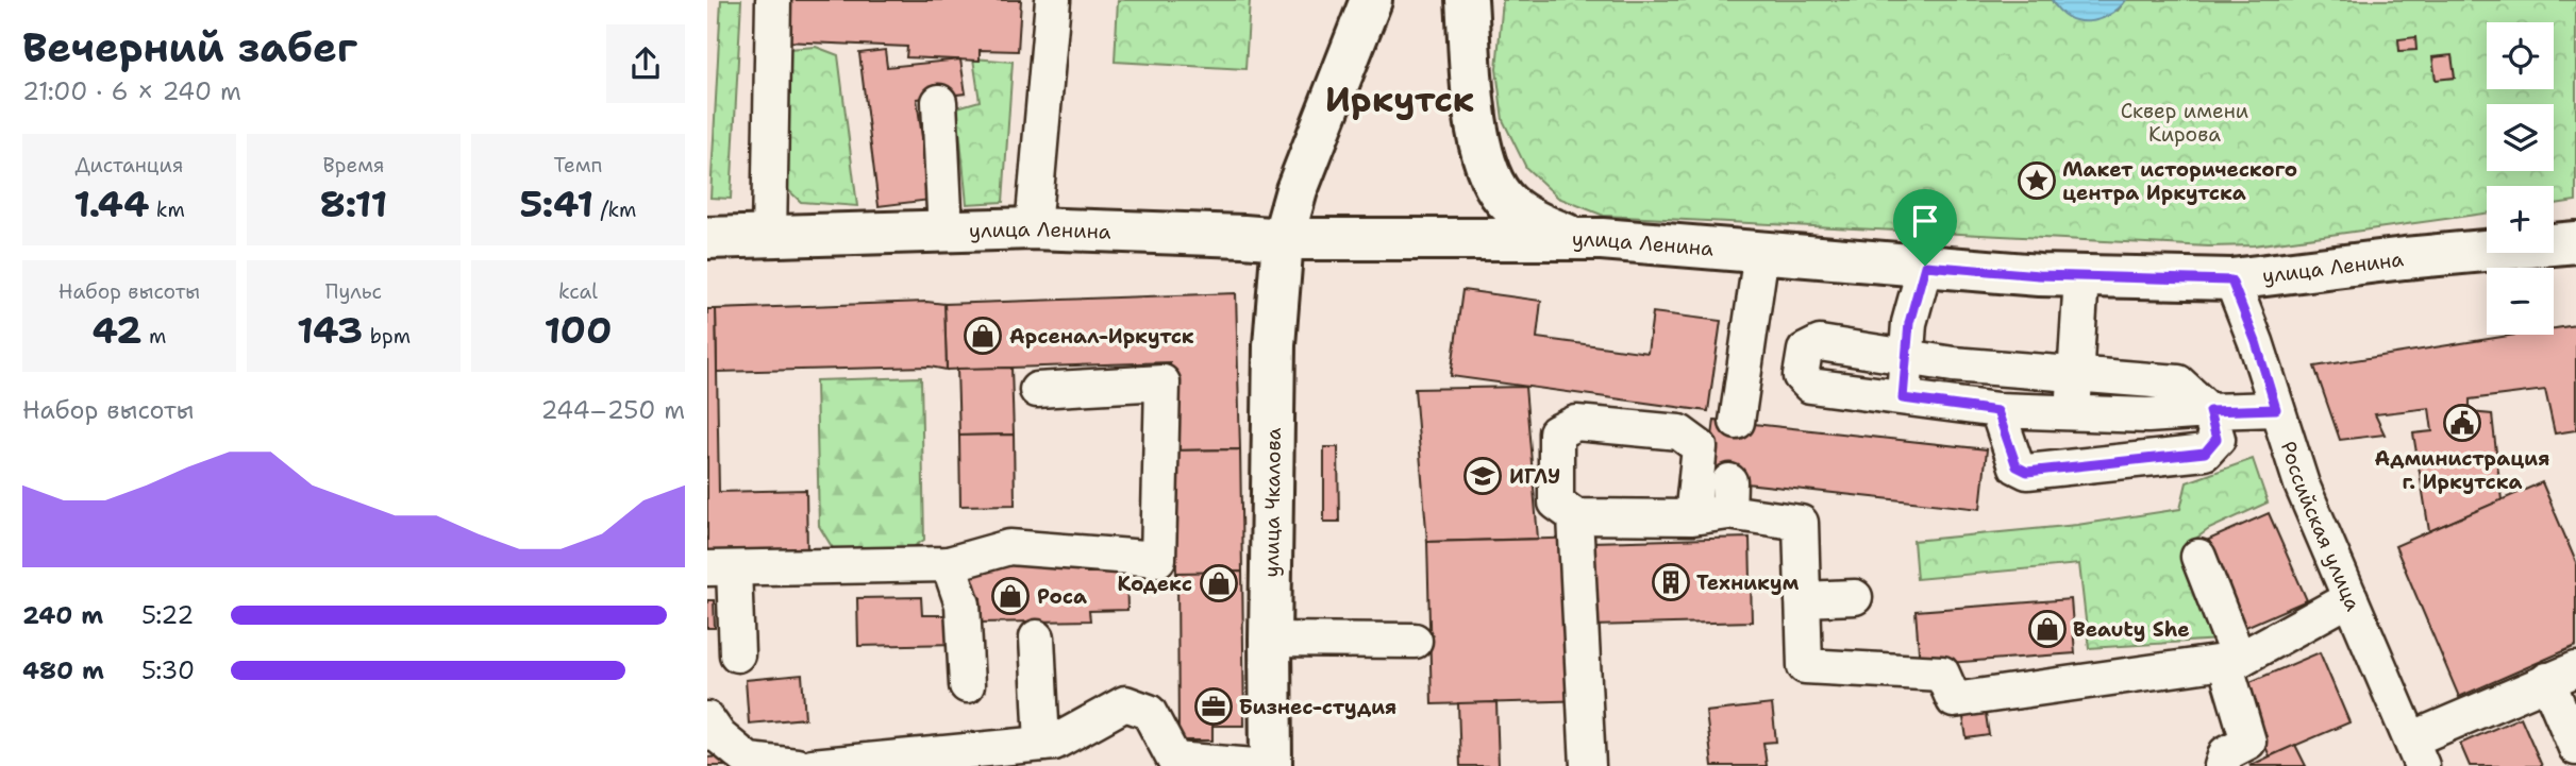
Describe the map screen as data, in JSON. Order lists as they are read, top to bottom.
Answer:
{
  "streets": {
    "main road": ["улица Ленина", "улица Чкалова"],
    "street": ["Российская улица"]
  },
  "crossings": [
    ["улица Ленина", "улица Чкалова"],
    ["улица Ленина", "Российская улица"]
  ],
  "districts": ["Иркутск"],
  "parks": ["Сквер имени Кирова"],
  "places": {
    "place": ["Макет исторического центра Иркутска"],
    "shop": [
      "Арсенал-Иркутск",
      "Кодекс",
      "Роса",
      "Beauty She"
    ],
    "public building": ["Администрация г. Иркутска"],
    "school or university": ["ИГЛУ"],
    "building": ["Техникум"],
    "office": ["Бизнес-студия"]
  },
  "page": {
    "heading": ["Вечерний забег", "21:00 · 6 × 240 m"],
    "map_buttons": ["+", "−"],
    "stats": [
      ["Дистанция", "1.44 km"],
      ["Время", "8:11"],
      ["Темп", "5:41 /km"],
      ["Набор высоты", "42 m"],
      ["Пульс", "143 bpm"],
      ["kcal", "100"]
    ],
    "chart": ["Набор высоты", "244–250 m"],
    "list": [
      {
        "name": "240 m",
        "note": "5:22"
      },
      {
        "name": "480 m",
        "note": "5:30"
      }
    ]
  }
}
